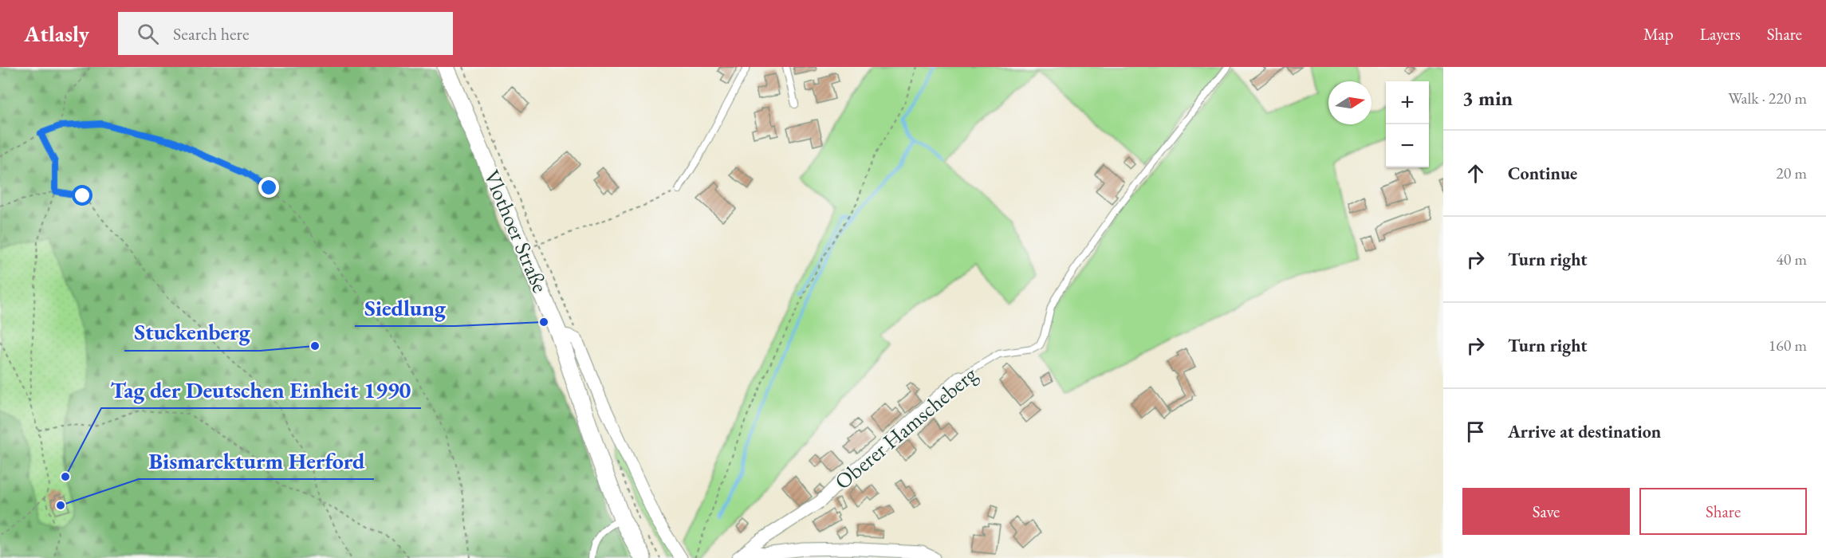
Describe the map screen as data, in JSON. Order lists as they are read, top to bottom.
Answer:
{
  "streets": {
    "main road": ["Vlothoer Straße"],
    "street": ["Oberer Hamscheberg"]
  },
  "places": [
    "Siedlung",
    "Stuckenberg",
    "Tag der Deutschen Einheit 1990",
    "Bismarckturm Herford"
  ],
  "north": "right",
  "page": {
    "header": "Atlasly",
    "search": "Search here",
    "nav": ["Map", "Layers", "Share"],
    "heading": ["3 min", "Walk · 220 m"],
    "map_buttons": ["+", "−"],
    "list": [
      ["Continue", "20 m"],
      ["Turn right", "40 m"],
      ["Turn right", "160 m"],
      "Arrive at destination"
    ],
    "buttons": ["Save", "Share"]
  }
}
